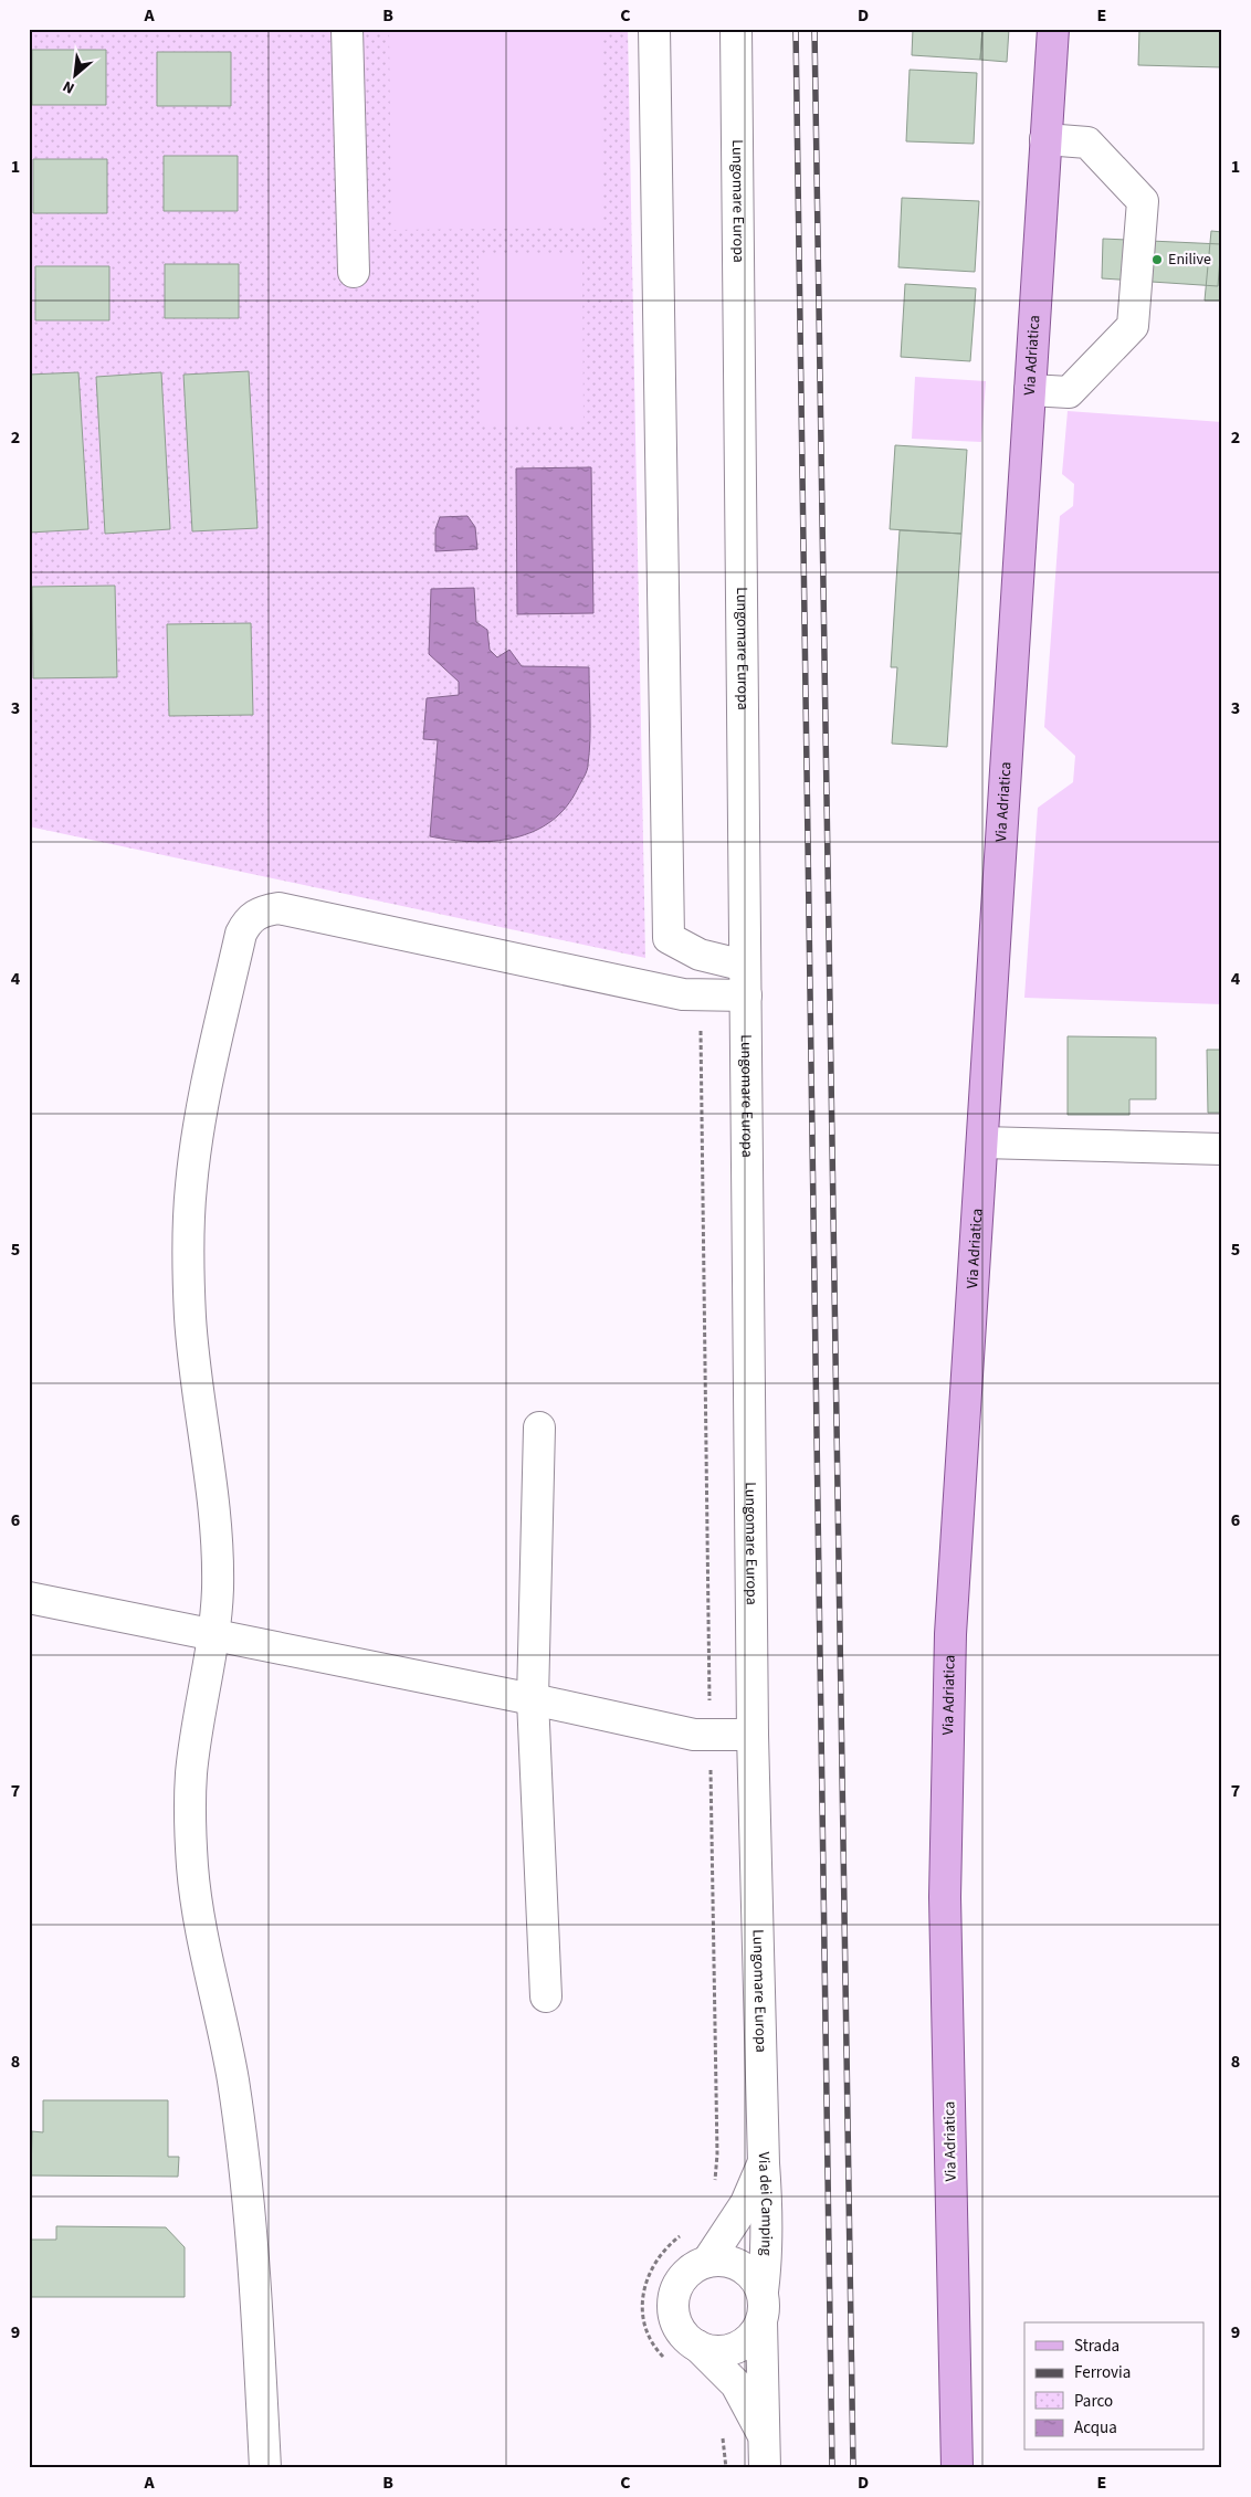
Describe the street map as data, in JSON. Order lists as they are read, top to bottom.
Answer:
{
  "streets": {
    "main road": ["Via Adriatica"],
    "street": ["Lungomare Europa", "Via dei Camping"]
  },
  "crossings": [
    ["Lungomare Europa", "Via dei Camping"]
  ],
  "places": ["Enilive"],
  "legend": [
    "Strada",
    "Ferrovia",
    "Parco",
    "Acqua"
  ],
  "north": "bottom left",
  "grid": {
    "columns": [
      "A",
      "B",
      "C",
      "D",
      "E"
    ],
    "rows": [
      "1",
      "2",
      "3",
      "4",
      "5",
      "6",
      "7",
      "8",
      "9"
    ]
  }
}
